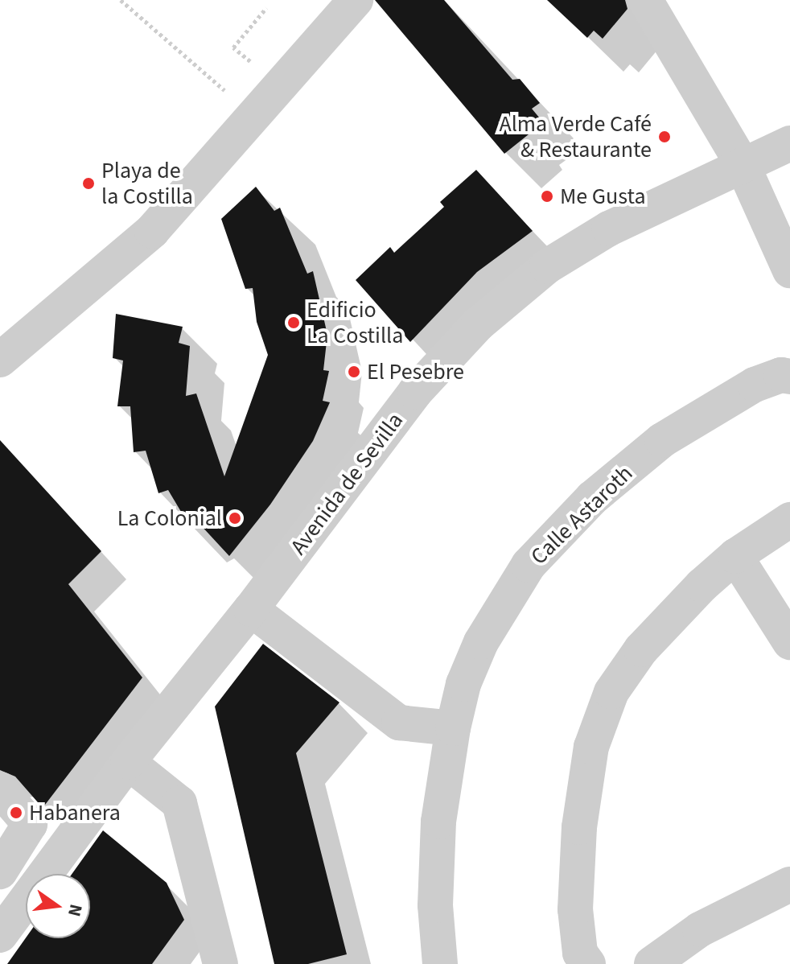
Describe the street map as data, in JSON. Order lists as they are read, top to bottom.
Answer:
{
  "streets": {
    "street": ["Avenida de Sevilla", "Calle Astaroth"]
  },
  "places": [
    "Alma Verde Café & Restaurante",
    "Playa de la Costilla",
    "Me Gusta",
    "Edificio La Costilla",
    "El Pesebre",
    "La Colonial",
    "Habanera"
  ],
  "north": "right"
}
